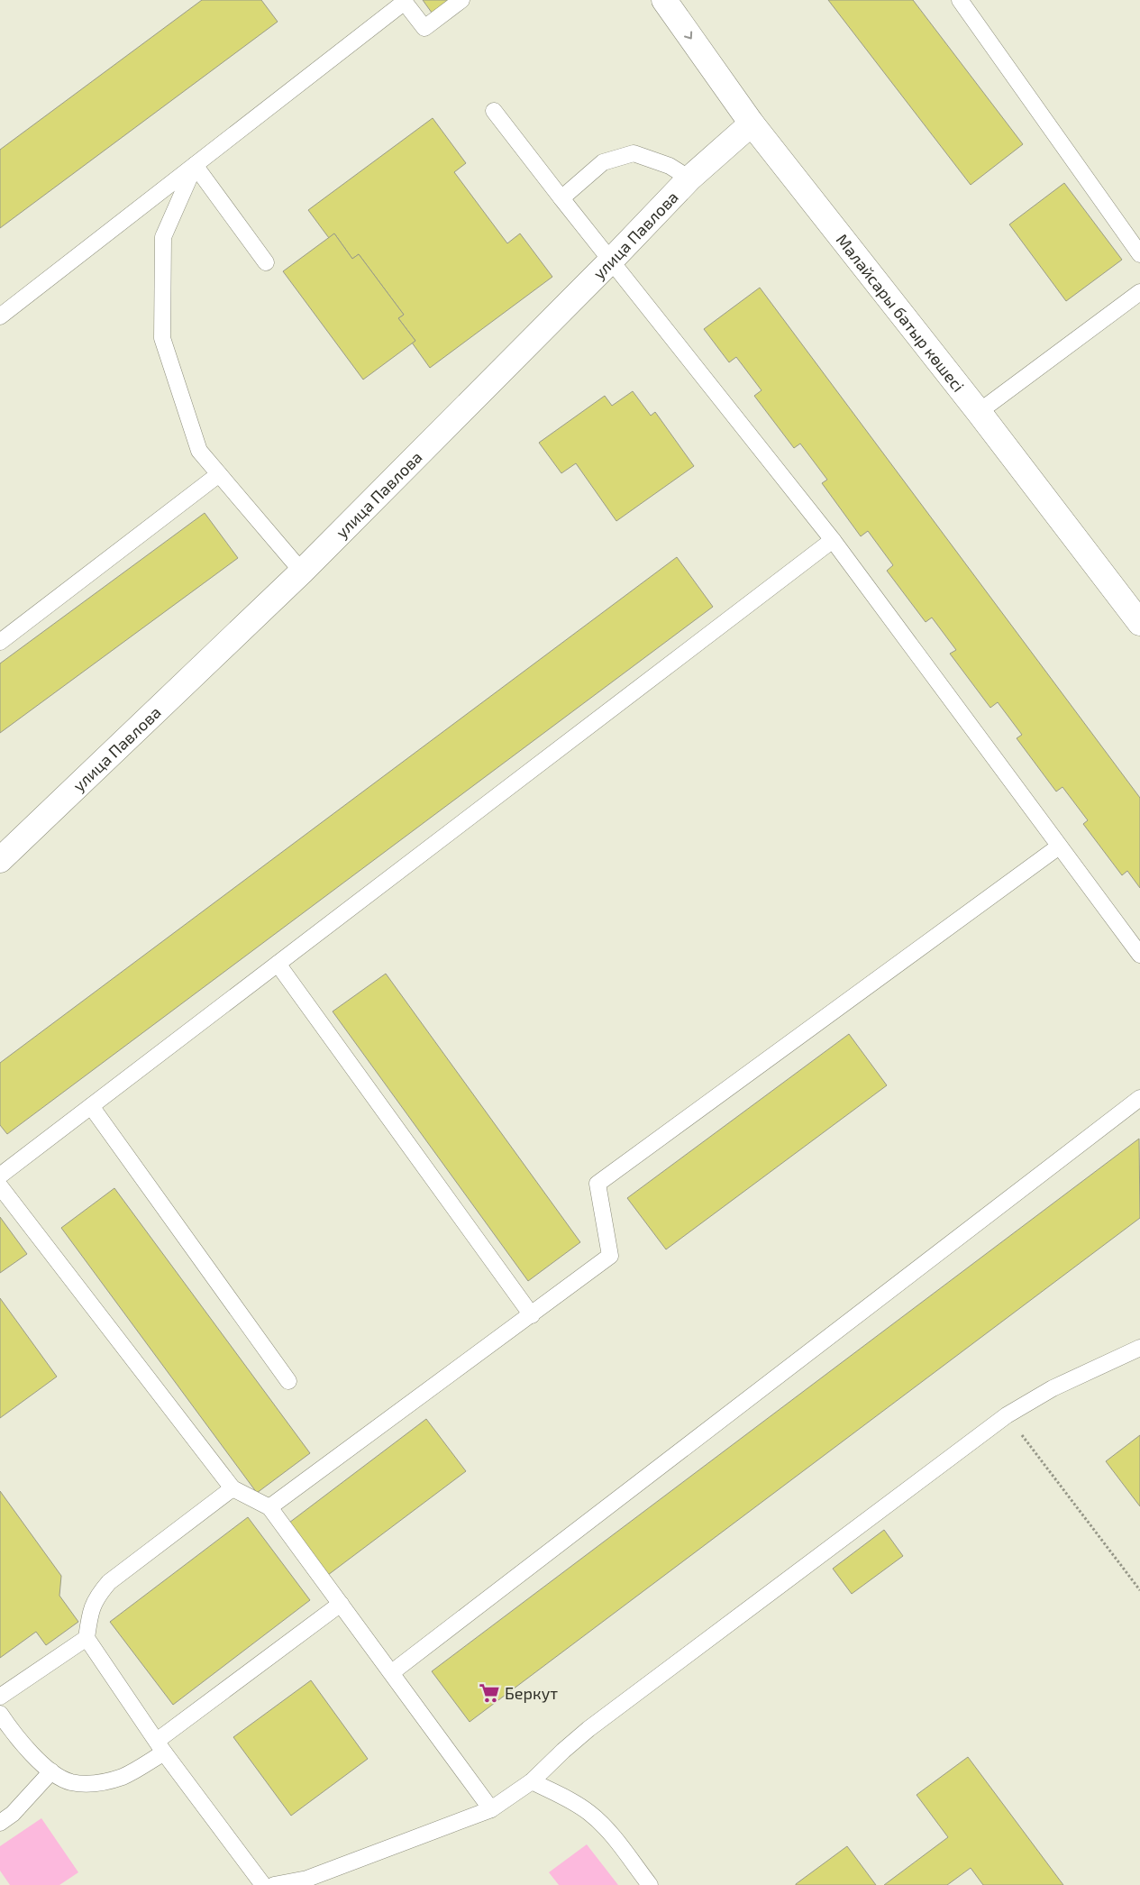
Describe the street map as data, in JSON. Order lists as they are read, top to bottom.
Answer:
{
  "streets": {
    "street": ["улица Павлова", "Малайсары батыр көшесі"]
  },
  "crossings": [
    ["улица Павлова", "Малайсары батыр көшесі"]
  ],
  "places": {
    "supermarket": ["Беркут"]
  }
}
